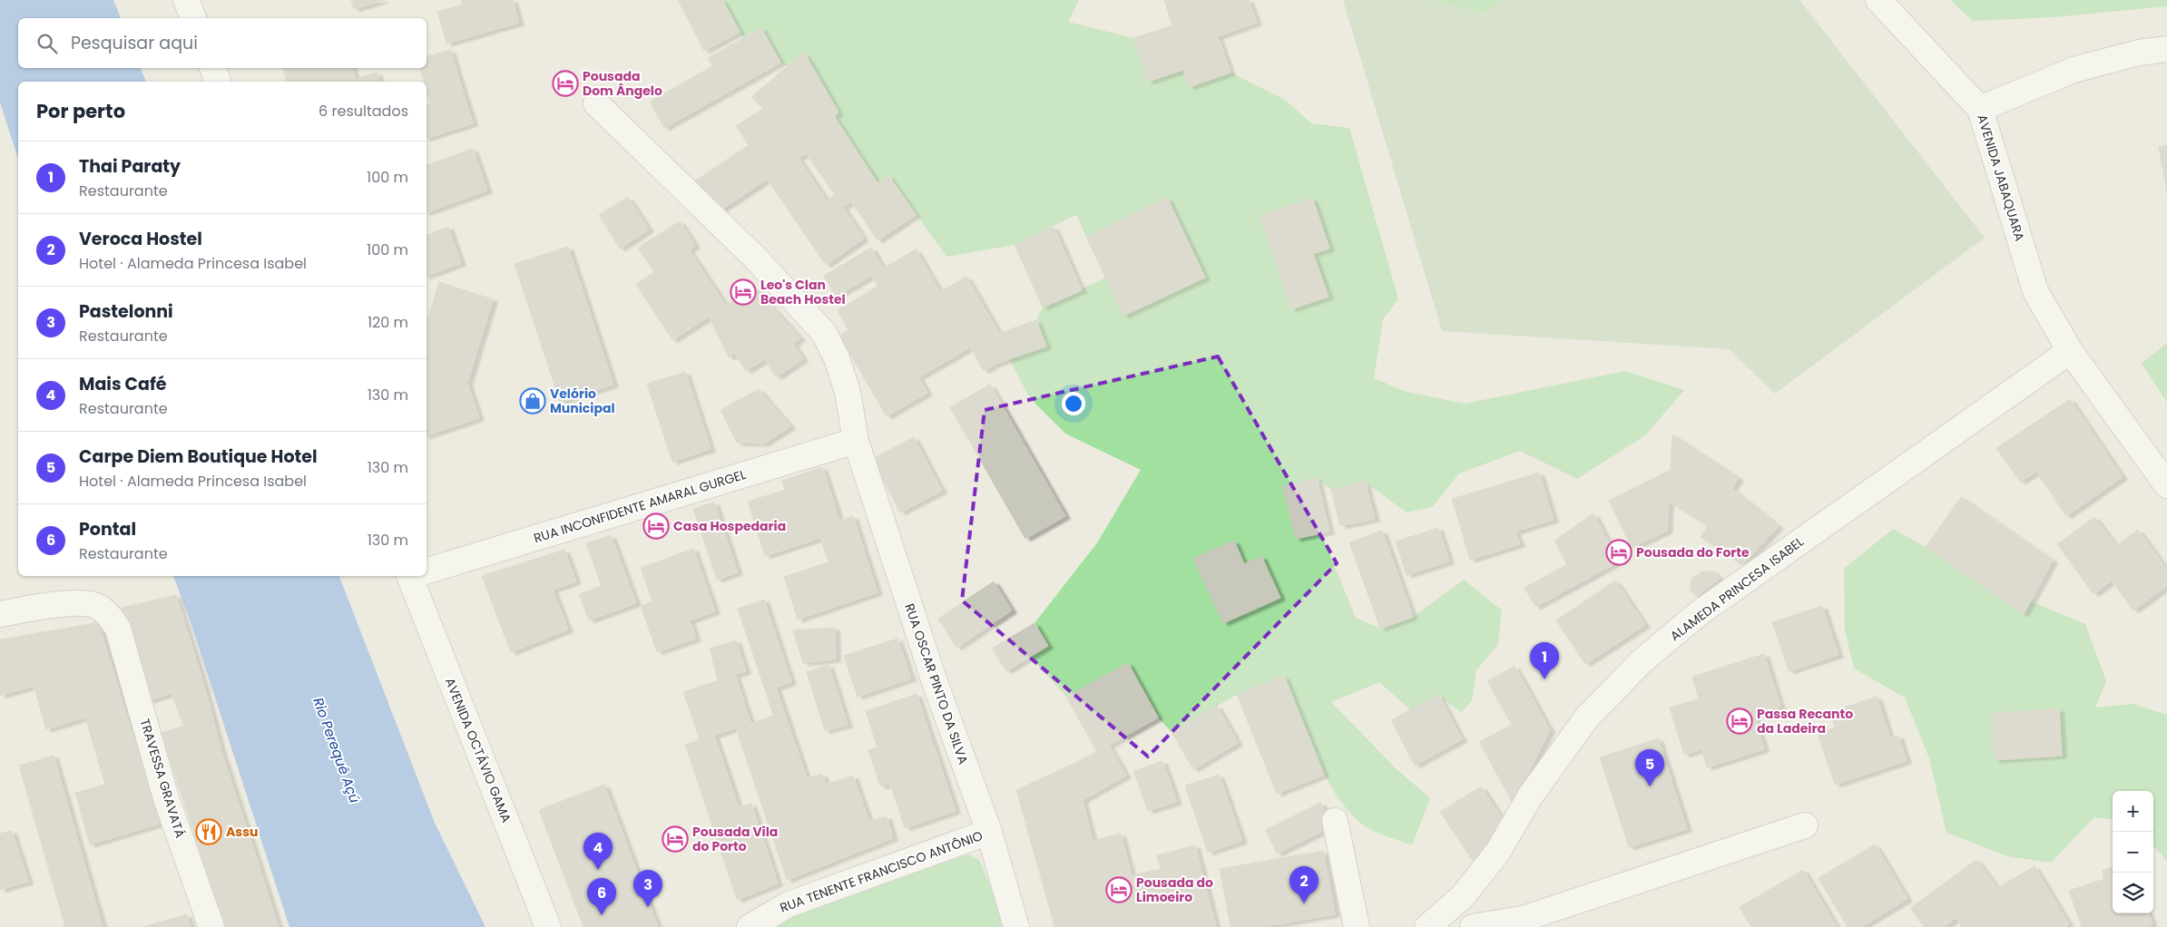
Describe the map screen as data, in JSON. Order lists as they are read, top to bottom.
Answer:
{
  "streets": {
    "street": [
      "AVENIDA JABAQUARA",
      "RUA INCONFIDENTE AMARAL GURGEL",
      "ALAMEDA PRINCESA ISABEL",
      "RUA OSCAR PINTO DA SILVA",
      "AVENIDA OCTÁVIO GAMA",
      "TRAVESSA GRAVATÁ",
      "RUA TENENTE FRANCISCO ANTÔNIO"
    ]
  },
  "crossings": [
    ["AVENIDA JABAQUARA", "ALAMEDA PRINCESA ISABEL"],
    ["RUA INCONFIDENTE AMARAL GURGEL", "RUA OSCAR PINTO DA SILVA"],
    ["RUA OSCAR PINTO DA SILVA", "RUA TENENTE FRANCISCO ANTÔNIO"]
  ],
  "water": ["Rio Perequê Açú"],
  "places": {
    "hotel": [
      "Pousada Dom Ângelo",
      "Leo's Clan Beach Hostel",
      "Casa Hospedaria",
      "Pousada do Forte",
      "Passa Recanto da Ladeira",
      "Pousada Vila do Porto",
      "Pousada do Limoeiro"
    ],
    "shop": ["Velório Municipal"],
    "restaurant": ["Assu"]
  },
  "page": {
    "search": "Pesquisar aqui",
    "heading": ["Por perto", "6 resultados"],
    "list": [
      {
        "mark": "1",
        "name": "Thai Paraty",
        "note": "Restaurante",
        "value": "100 m"
      },
      {
        "mark": "2",
        "name": "Veroca Hostel",
        "note": "Hotel · Alameda Princesa Isabel",
        "value": "100 m"
      },
      {
        "mark": "3",
        "name": "Pastelonni",
        "note": "Restaurante",
        "value": "120 m"
      },
      {
        "mark": "4",
        "name": "Mais Café",
        "note": "Restaurante",
        "value": "130 m"
      },
      {
        "mark": "5",
        "name": "Carpe Diem Boutique Hotel",
        "note": "Hotel · Alameda Princesa Isabel",
        "value": "130 m"
      },
      {
        "mark": "6",
        "name": "Pontal",
        "note": "Restaurante",
        "value": "130 m"
      }
    ],
    "pins": [
      "1",
      "5",
      "4",
      "2",
      "3",
      "6"
    ],
    "map_buttons": ["+", "−"]
  }
}
